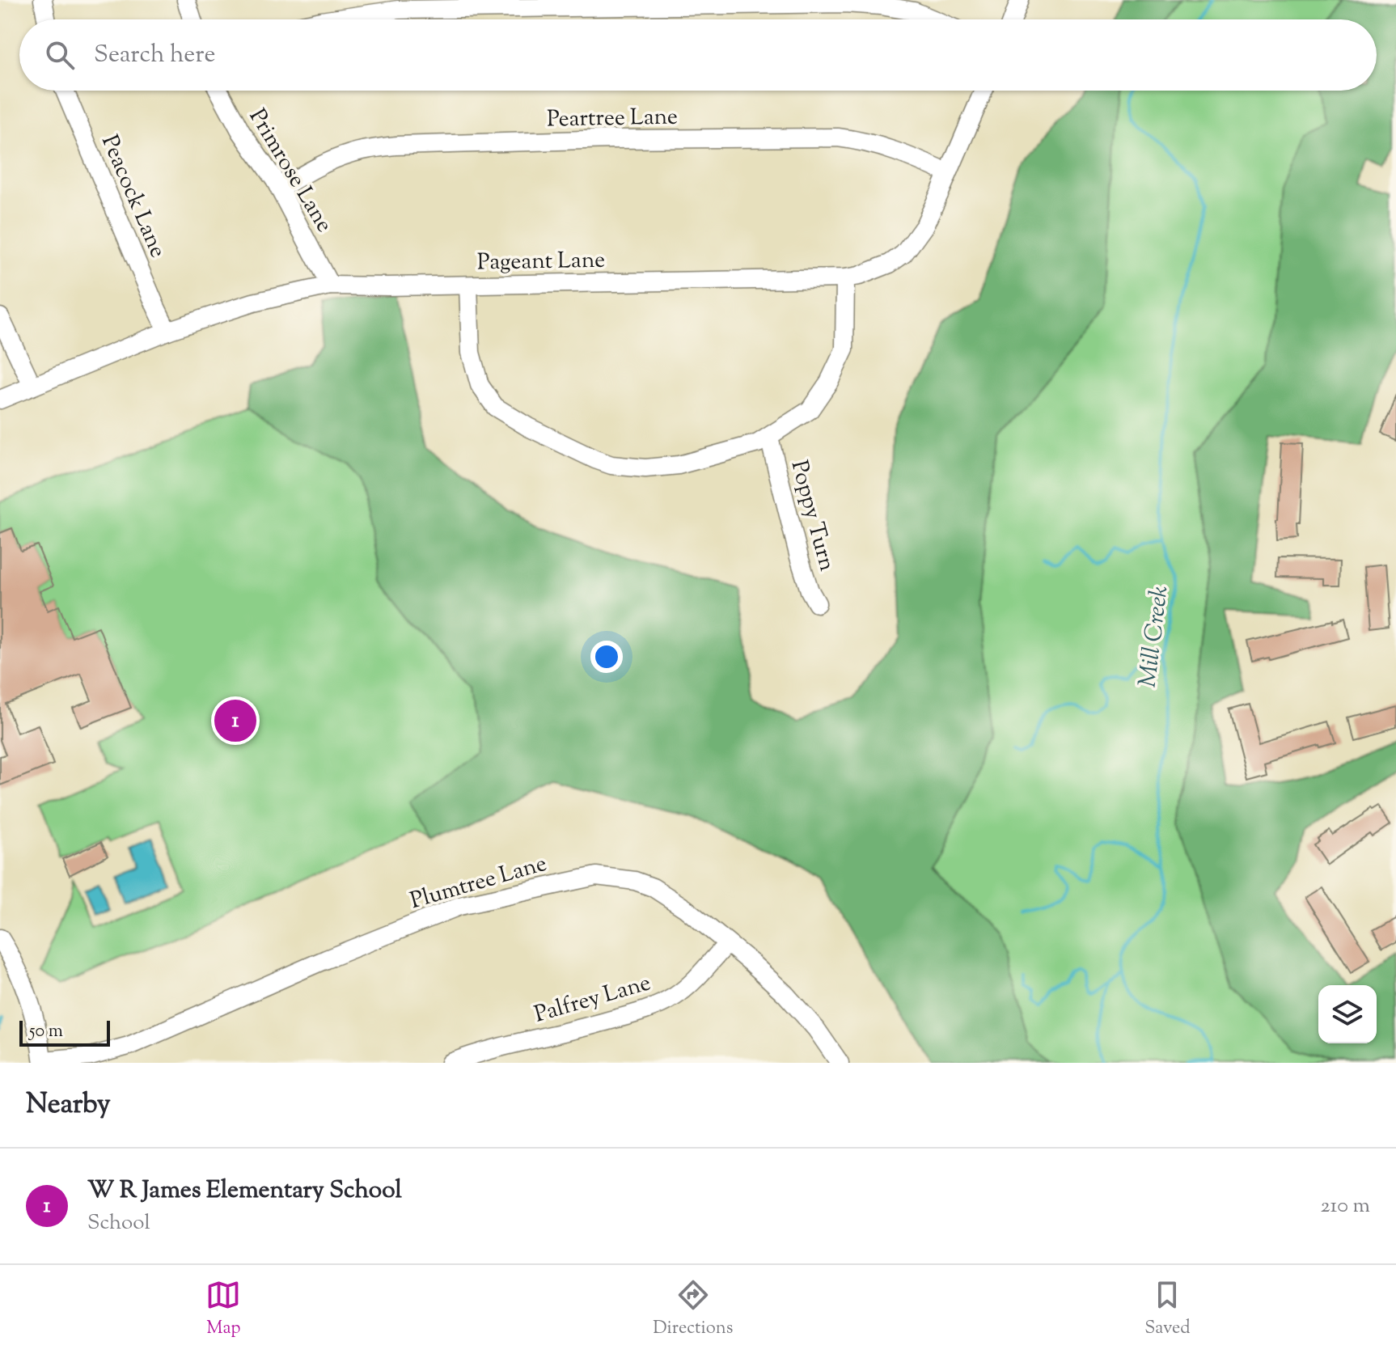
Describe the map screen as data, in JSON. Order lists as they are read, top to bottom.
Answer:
{
  "streets": {
    "street": [
      "Peartree Lane",
      "Primrose Lane",
      "Peacock Lane",
      "Pageant Lane",
      "Poppy Turn",
      "Plumtree Lane",
      "Palfrey Lane"
    ]
  },
  "crossings": [
    ["Peartree Lane", "Primrose Lane"],
    ["Peartree Lane", "Pageant Lane"],
    ["Primrose Lane", "Pageant Lane"],
    ["Peacock Lane", "Pageant Lane"],
    ["Plumtree Lane", "Palfrey Lane"]
  ],
  "water": ["Mill Creek"],
  "scale_bar": "50 m",
  "page": {
    "search": "Search here",
    "pins": "1",
    "scale": "50 m",
    "heading": "Nearby",
    "list": [
      {
        "mark": "1",
        "name": "W R James Elementary School",
        "note": "School",
        "value": "210 m"
      }
    ],
    "nav": ["Map", "Directions", "Saved"]
  }
}
